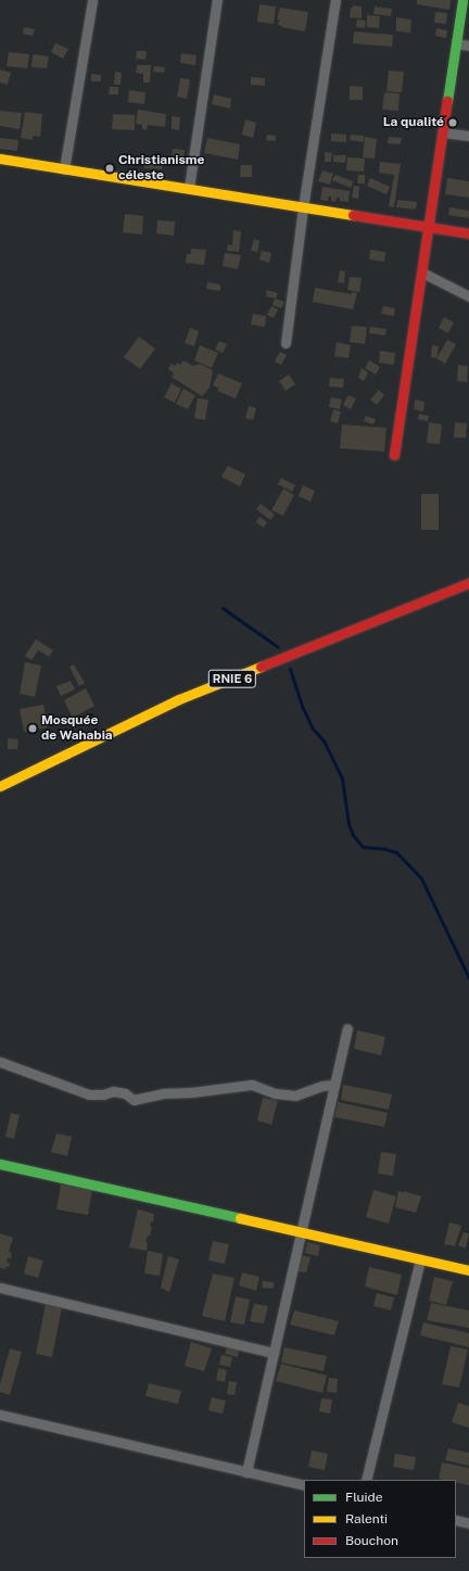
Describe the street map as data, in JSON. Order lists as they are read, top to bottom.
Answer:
{
  "streets": {
    "street": ["RNIE 6"]
  },
  "places": ["La qualité", "Christianisme céleste", "Mosquée de Wahabia"],
  "legend": ["Fluide", "Ralenti", "Bouchon"]
}
